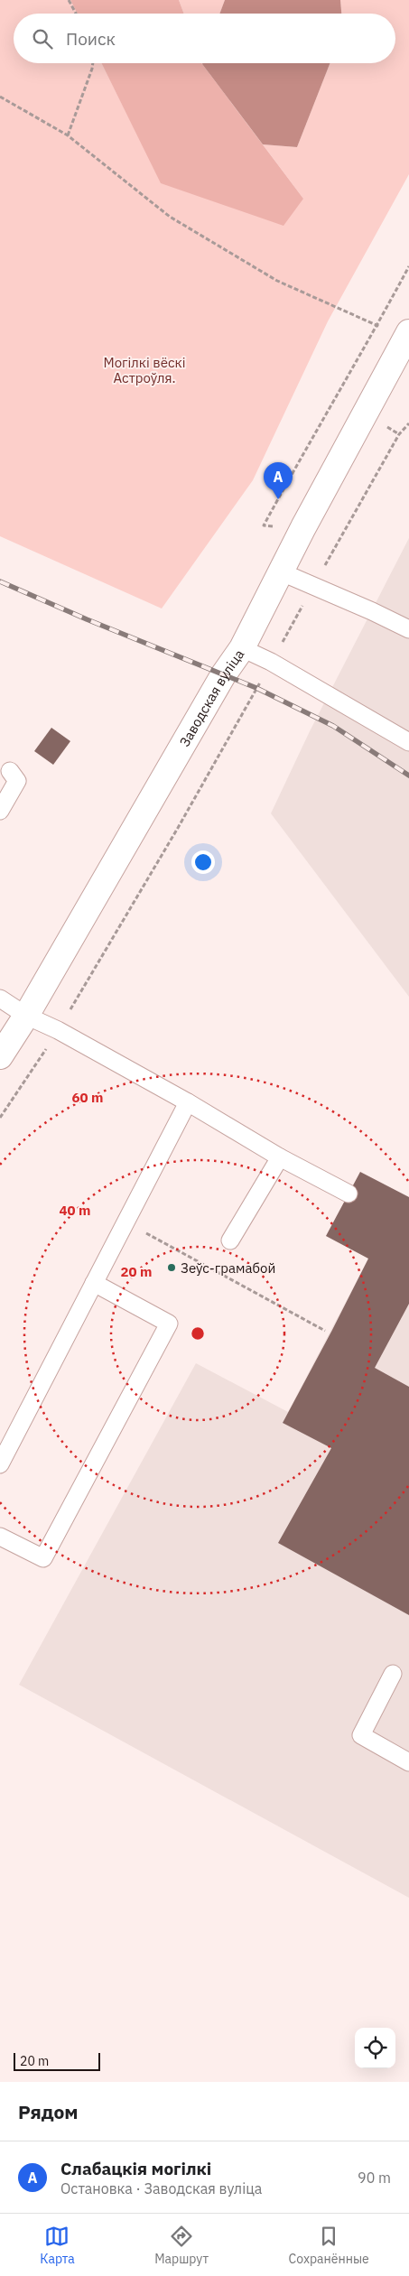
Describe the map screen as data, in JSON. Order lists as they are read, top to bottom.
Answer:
{
  "streets": {
    "street": ["Заводская вуліца"]
  },
  "parks": ["Могілкі вёскі Астроўля."],
  "places": ["Зеўс-грамабой"],
  "scale_bar": "20 m",
  "page": {
    "search": "Поиск",
    "pins": "A",
    "scale": "20 m",
    "heading": "Рядом",
    "list": [
      {
        "mark": "A",
        "name": "Слабацкія могілкі",
        "note": "Остановка · Заводская вуліца",
        "value": "90 m"
      }
    ],
    "nav": ["Карта", "Маршрут", "Сохранённые"]
  },
  "rings": ["60 m", "40 m", "20 m"]
}
